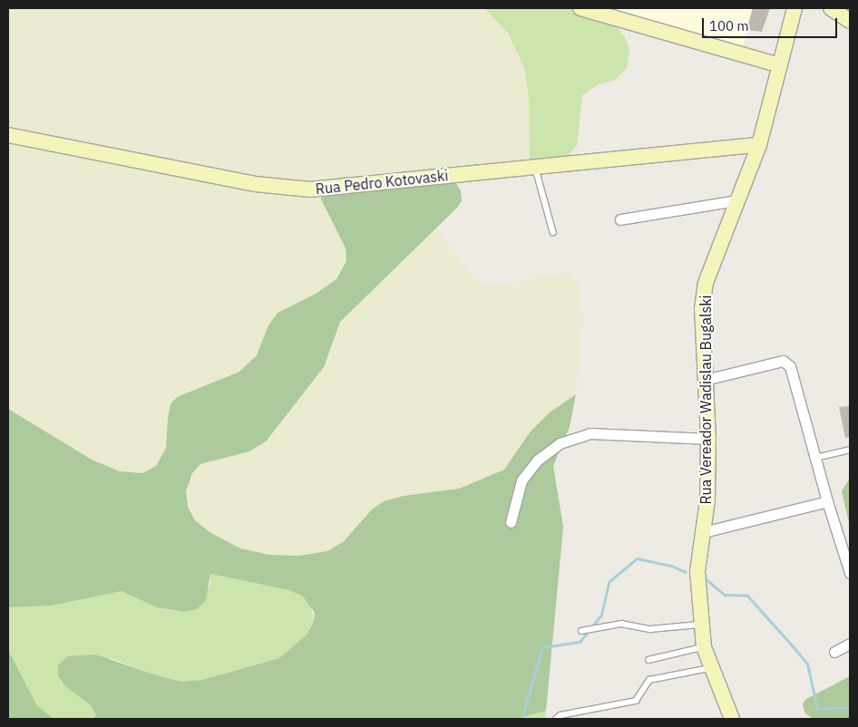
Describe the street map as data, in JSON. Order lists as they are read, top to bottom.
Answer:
{
  "streets": {
    "street": ["Rua Pedro Kotovaski", "Rua Vereador Wadislau Bugalski"]
  },
  "crossings": [
    ["Rua Pedro Kotovaski", "Rua Vereador Wadislau Bugalski"]
  ],
  "scale_bar": "100 m"
}
